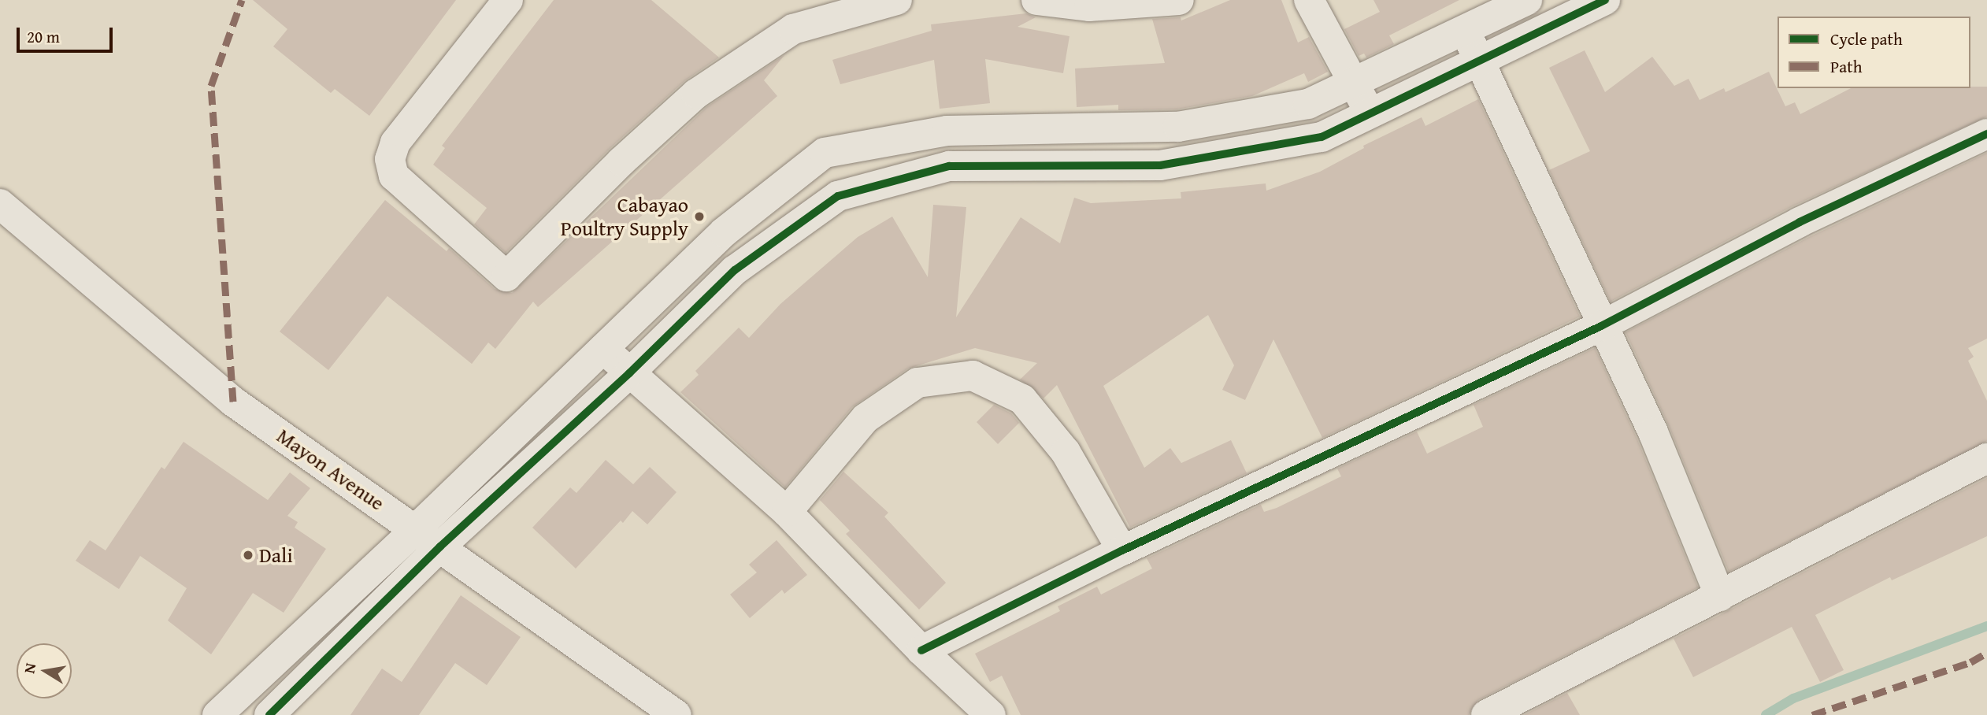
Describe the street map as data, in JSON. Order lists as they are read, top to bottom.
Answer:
{
  "streets": {
    "street": ["Mayon Avenue"]
  },
  "places": ["Cabayao Poultry Supply", "Dali"],
  "legend": ["Cycle path", "Path"],
  "scale_bar": "20 m",
  "north": "left"
}
